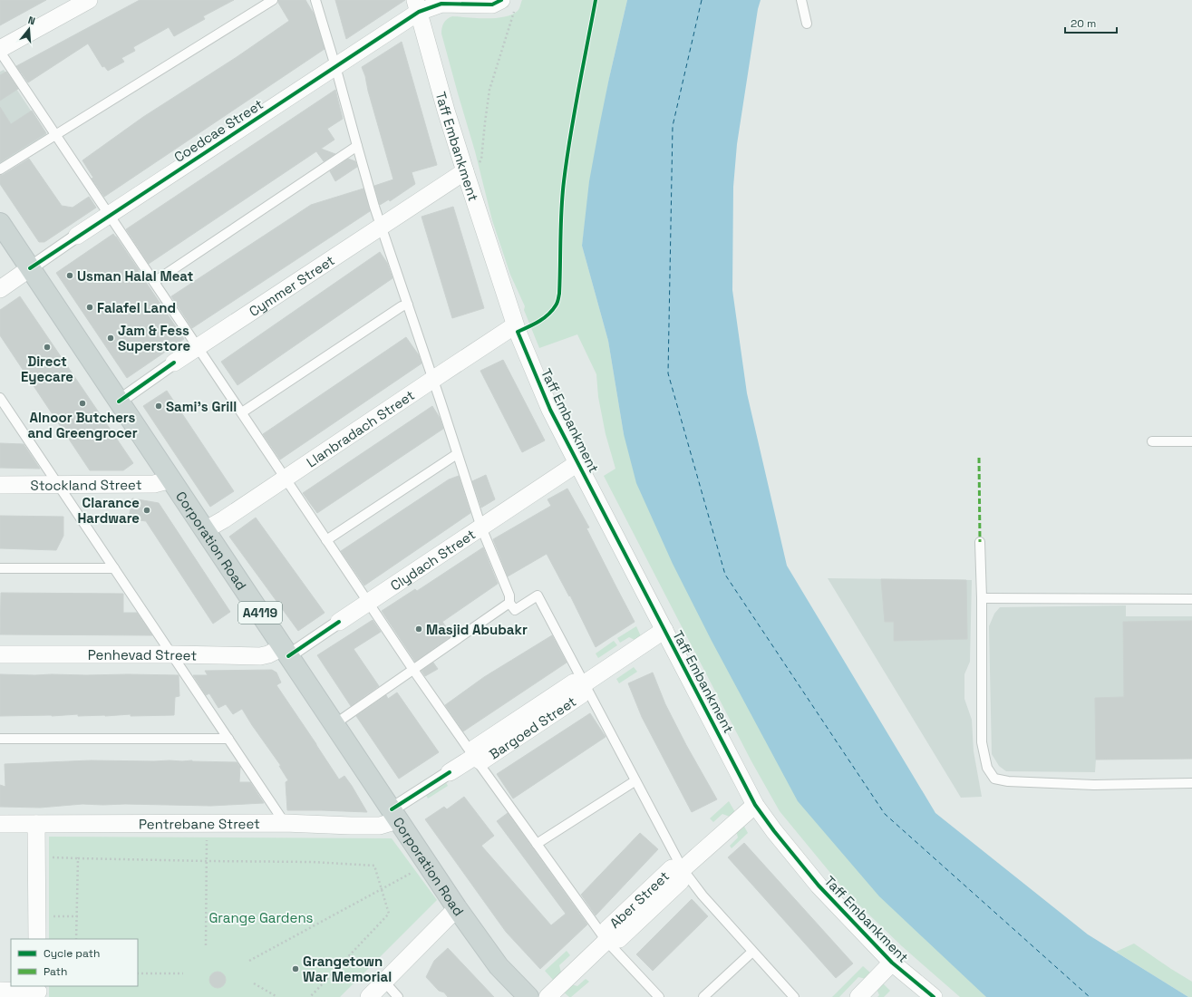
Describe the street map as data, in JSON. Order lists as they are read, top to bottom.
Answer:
{
  "streets": {
    "main road": ["Corporation Road", "A4119"],
    "street": [
      "Coedcae Street",
      "Taff Embankment",
      "Cymmer Street",
      "Llanbradach Street",
      "Stockland Street",
      "Clydach Street",
      "Penhevad Street",
      "Bargoed Street",
      "Pentrebane Street",
      "Aber Street"
    ]
  },
  "crossings": [
    ["Coedcae Street", "Taff Embankment"],
    ["Coedcae Street", "Corporation Road"],
    ["Taff Embankment", "Cymmer Street"],
    ["Taff Embankment", "Llanbradach Street"],
    ["Taff Embankment", "Clydach Street"],
    ["Taff Embankment", "Bargoed Street"],
    ["Taff Embankment", "Aber Street"],
    ["Cymmer Street", "Corporation Road"],
    ["Llanbradach Street", "Corporation Road"],
    ["Stockland Street", "Corporation Road"],
    ["Corporation Road", "Clydach Street"],
    ["Corporation Road", "Penhevad Street"],
    ["Corporation Road", "Bargoed Street"],
    ["Corporation Road", "Pentrebane Street"],
    ["Clydach Street", "Penhevad Street"],
    ["Bargoed Street", "Pentrebane Street"]
  ],
  "parks": ["Grange Gardens"],
  "places": [
    "Usman Halal Meat",
    "Falafel Land",
    "Jam & Fess Superstore",
    "Direct Eyecare",
    "Alnoor Butchers and Greengrocer",
    "Sami's Grill",
    "Clarance Hardware",
    "Masjid Abubakr",
    "Grangetown War Memorial"
  ],
  "legend": ["Cycle path", "Path"],
  "scale_bar": "20 m",
  "north": "top"
}
